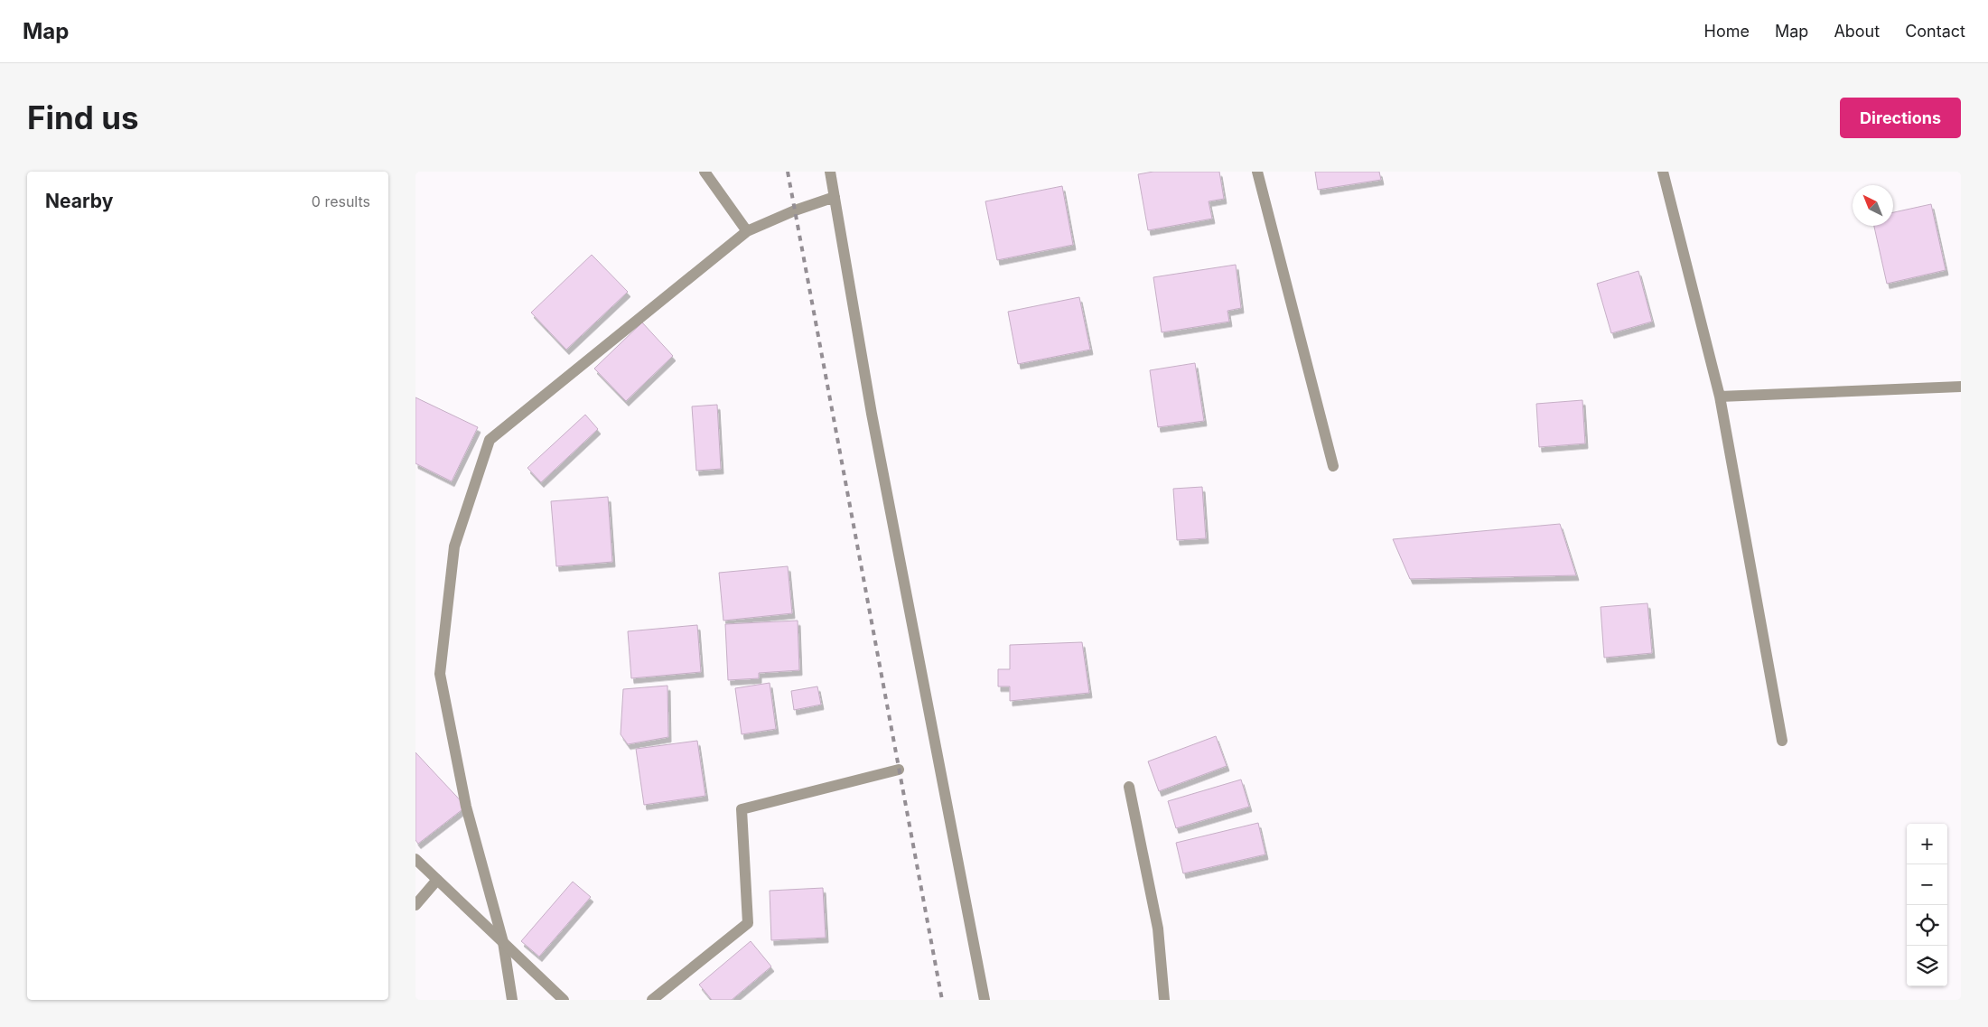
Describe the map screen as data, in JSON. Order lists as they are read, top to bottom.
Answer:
{
  "north": "top left",
  "page": {
    "header": "Map",
    "nav": [
      "Home",
      "Map",
      "About",
      "Contact"
    ],
    "buttons": "Directions",
    "title": "Find us",
    "heading": ["Nearby", "0 results"],
    "map_buttons": ["+", "−"]
  }
}
